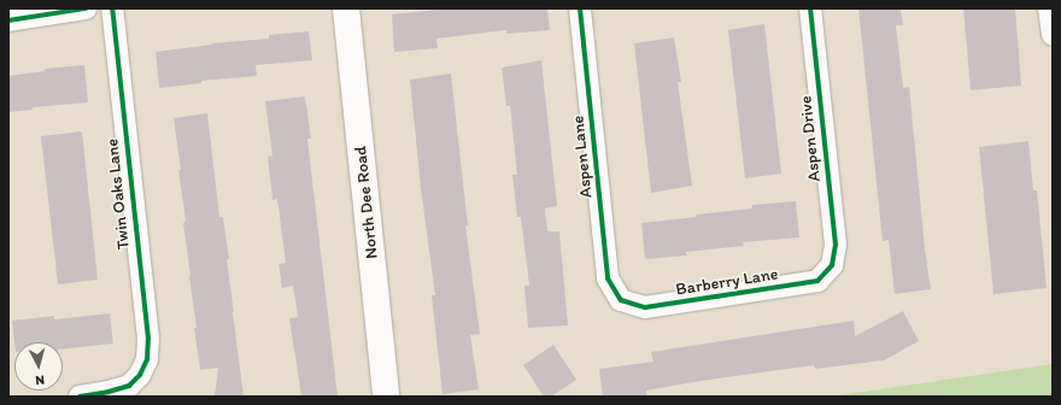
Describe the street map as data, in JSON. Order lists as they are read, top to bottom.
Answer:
{
  "streets": {
    "street": [
      "Aspen Drive",
      "Aspen Lane",
      "Twin Oaks Lane",
      "North Dee Road",
      "Barberry Lane"
    ]
  },
  "crossings": [
    ["Aspen Drive", "Barberry Lane"],
    ["Aspen Lane", "Barberry Lane"]
  ],
  "north": "bottom"
}
